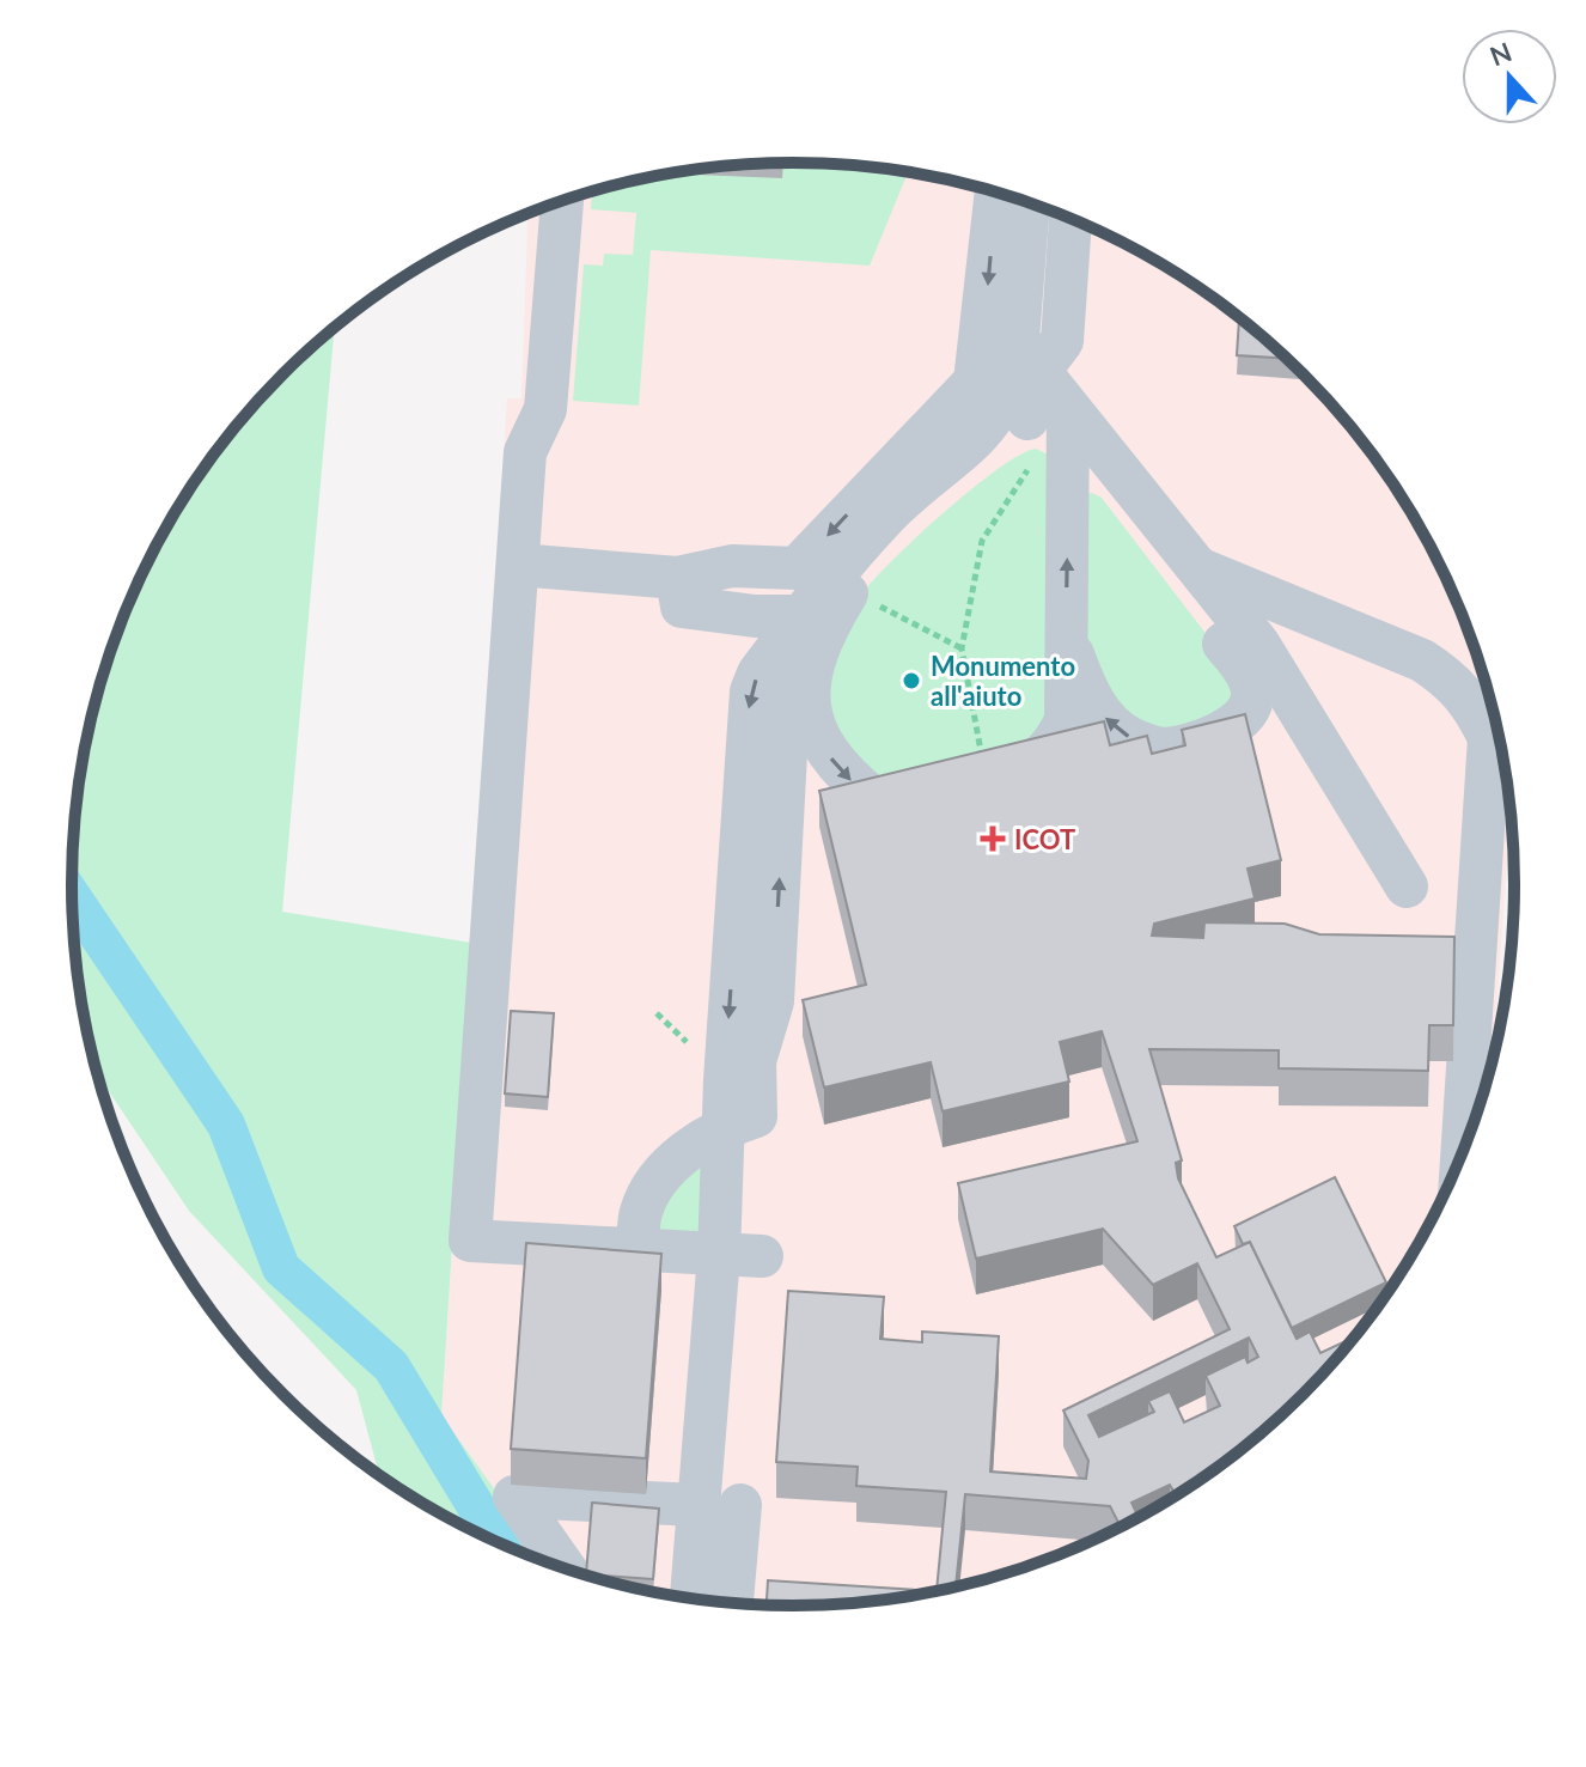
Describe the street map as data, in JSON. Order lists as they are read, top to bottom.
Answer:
{
  "places": {
    "other": ["Monumento all'aiuto"],
    "health": ["ICOT"]
  },
  "north": "top"
}
